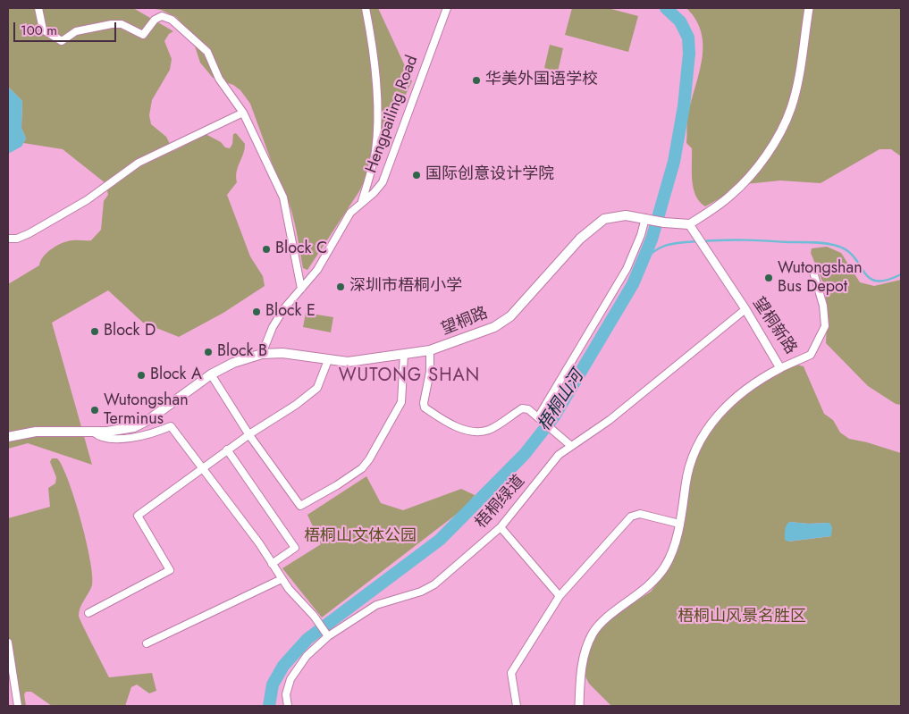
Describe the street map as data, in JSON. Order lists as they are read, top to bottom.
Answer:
{
  "streets": {
    "main road": ["望桐路"],
    "street": ["Hengpailing Road", "望桐新路", "梧桐绿道"]
  },
  "crossings": [
    ["Hengpailing Road", "望桐路"],
    ["望桐路", "望桐新路"],
    ["望桐新路", "梧桐绿道"]
  ],
  "districts": ["WUTONG SHAN"],
  "water": ["梧桐山河"],
  "parks": ["梧桐山文体公园", "梧桐山风景名胜区"],
  "places": [
    "华美外国语学校",
    "国际创意设计学院",
    "Block C",
    "Wutongshan Bus Depot",
    "深圳市梧桐小学",
    "Block E",
    "Block D",
    "Block B",
    "Block A",
    "Wutongshan Terminus"
  ],
  "scale_bar": "100 m"
}
